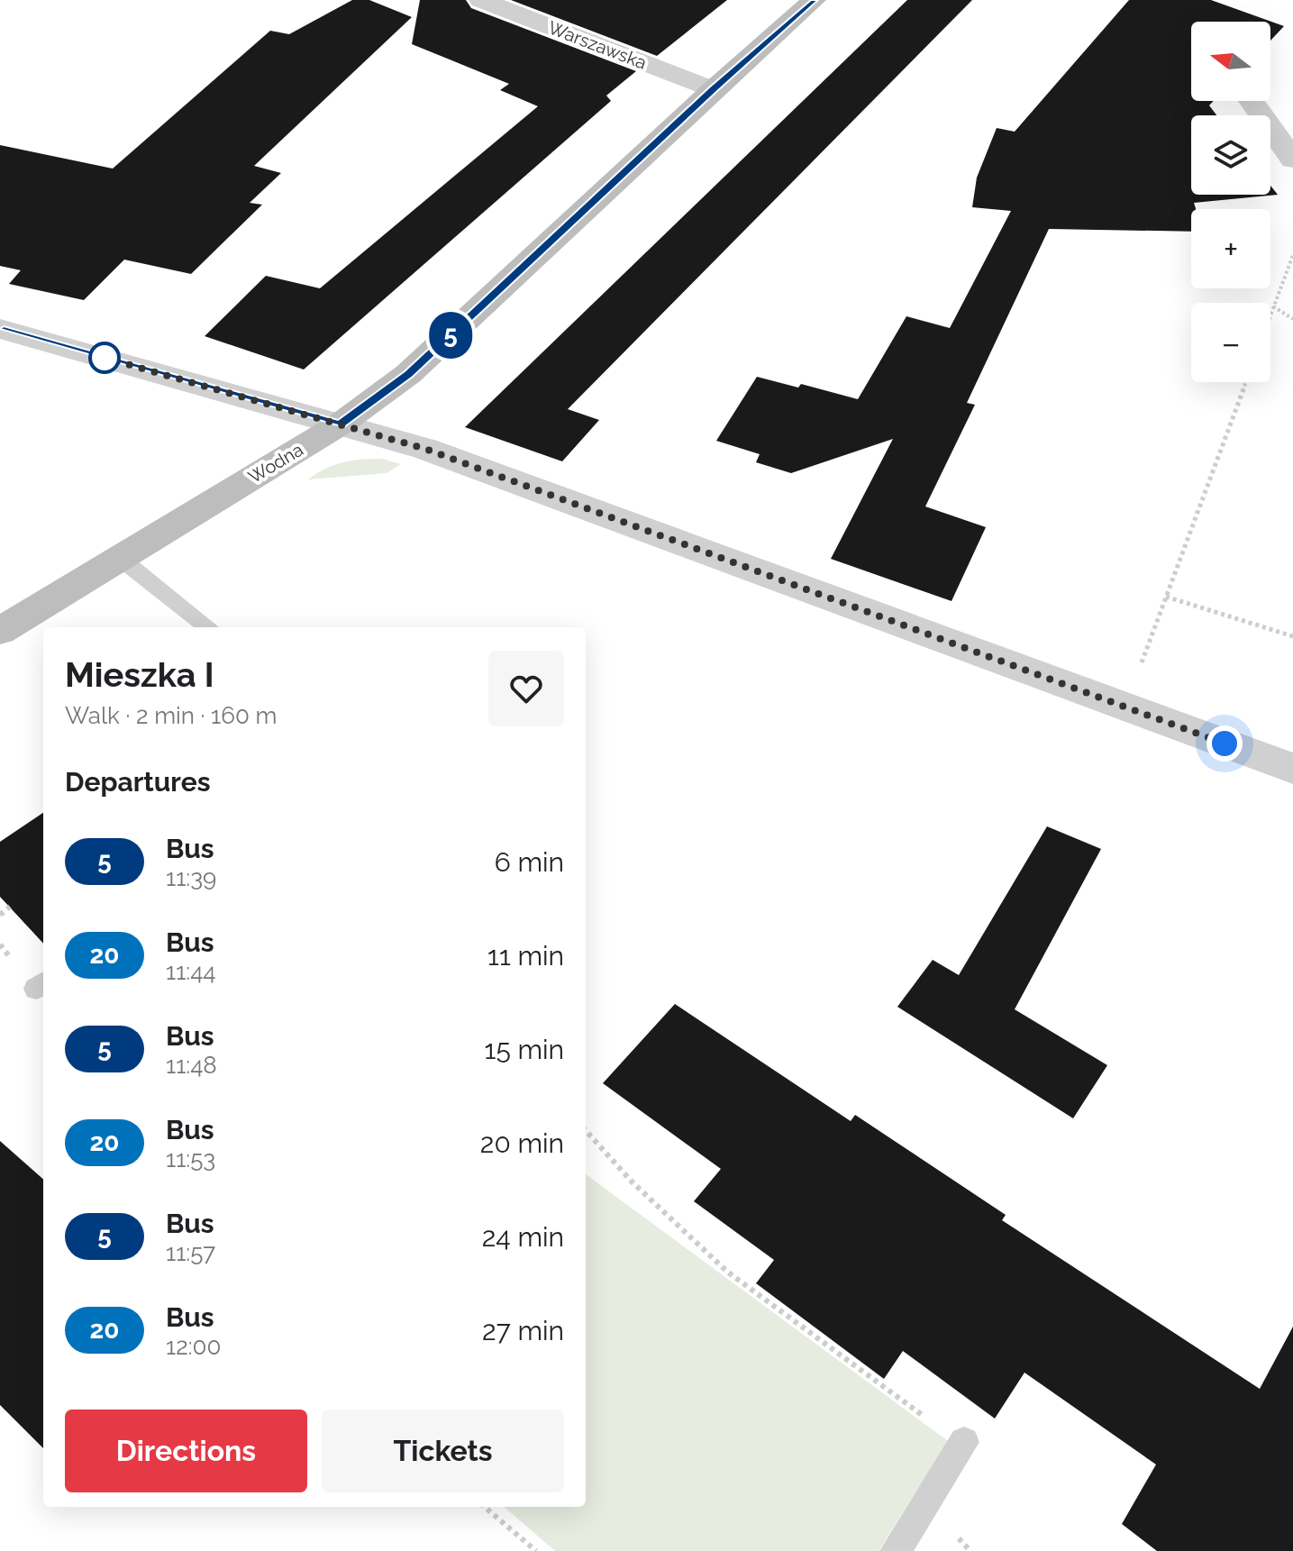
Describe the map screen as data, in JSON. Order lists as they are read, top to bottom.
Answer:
{
  "streets": {
    "street": ["Warszawska", "Wodna"]
  },
  "crossings": [
    ["Warszawska", "Wodna"]
  ],
  "lines": ["bus line 5"],
  "north": "left",
  "page": {
    "on_map": "5",
    "map_buttons": ["+", "−"],
    "heading": [
      ["Mieszka I", "Walk · 2 min · 160 m"],
      "Departures"
    ],
    "list": [
      {
        "mark": "5",
        "name": "Bus",
        "note": "11:39",
        "value": "6 min"
      },
      {
        "mark": "20",
        "name": "Bus",
        "note": "11:44",
        "value": "11 min"
      },
      {
        "mark": "5",
        "name": "Bus",
        "note": "11:48",
        "value": "15 min"
      },
      {
        "mark": "20",
        "name": "Bus",
        "note": "11:53",
        "value": "20 min"
      },
      {
        "mark": "5",
        "name": "Bus",
        "note": "11:57",
        "value": "24 min"
      },
      {
        "mark": "20",
        "name": "Bus",
        "note": "12:00",
        "value": "27 min"
      }
    ],
    "buttons": ["Directions", "Tickets"]
  }
}
